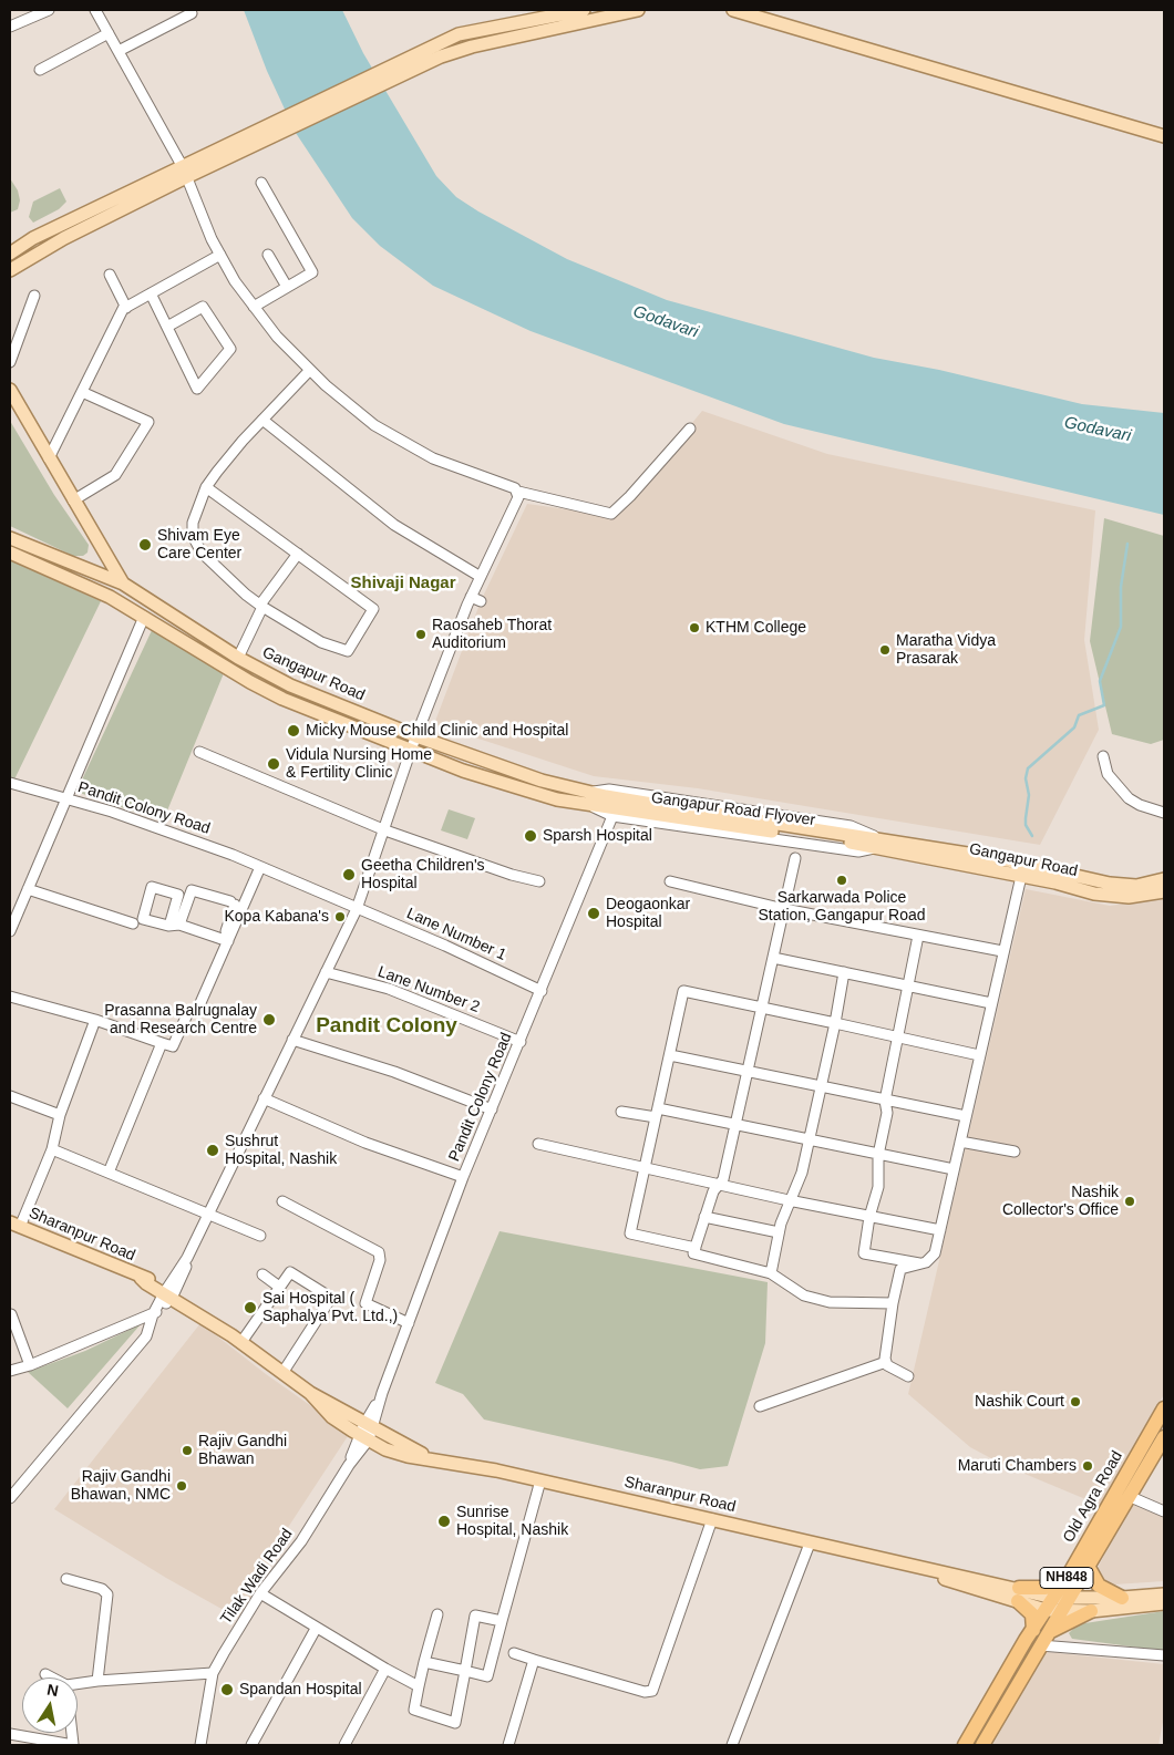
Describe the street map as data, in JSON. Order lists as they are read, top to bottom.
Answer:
{
  "streets": {
    "highway": ["Old Agra Road", "NH848"],
    "main road": ["Gangapur Road", "Gangapur Road Flyover", "Sharanpur Road"],
    "street": [
      "Pandit Colony Road",
      "Lane Number 1",
      "Lane Number 2",
      "Tilak Wadi Road"
    ]
  },
  "crossings": [
    ["Gangapur Road", "Gangapur Road Flyover"],
    ["Pandit Colony Road", "Gangapur Road Flyover"],
    ["Pandit Colony Road", "Lane Number 1"],
    ["Pandit Colony Road", "Lane Number 2"],
    ["Pandit Colony Road", "Sharanpur Road"],
    ["Pandit Colony Road", "Tilak Wadi Road"],
    ["Sharanpur Road", "Old Agra Road"],
    ["Sharanpur Road", "Tilak Wadi Road"]
  ],
  "districts": ["Shivaji Nagar", "Pandit Colony"],
  "water": ["Godavari"],
  "places": [
    "Shivam Eye Care Center",
    "KTHM College",
    "Raosaheb Thorat Auditorium",
    "Maratha Vidya Prasarak",
    "Micky Mouse Child Clinic and Hospital",
    "Vidula Nursing Home & Fertility Clinic",
    "Sparsh Hospital",
    "Geetha Children's Hospital",
    "Sarkarwada Police Station, Gangapur Road",
    "Deogaonkar Hospital",
    "Kopa Kabana's",
    "Prasanna Balrugnalay and Research Centre",
    "Sushrut Hospital, Nashik",
    "Nashik Collector's Office",
    "Sai Hospital ( Saphalya Pvt. Ltd.,)",
    "Nashik Court",
    "Rajiv Gandhi Bhawan",
    "Maruti Chambers",
    "Rajiv Gandhi Bhawan, NMC",
    "Sunrise Hospital, Nashik",
    "Spandan Hospital"
  ],
  "north": "top"
}
